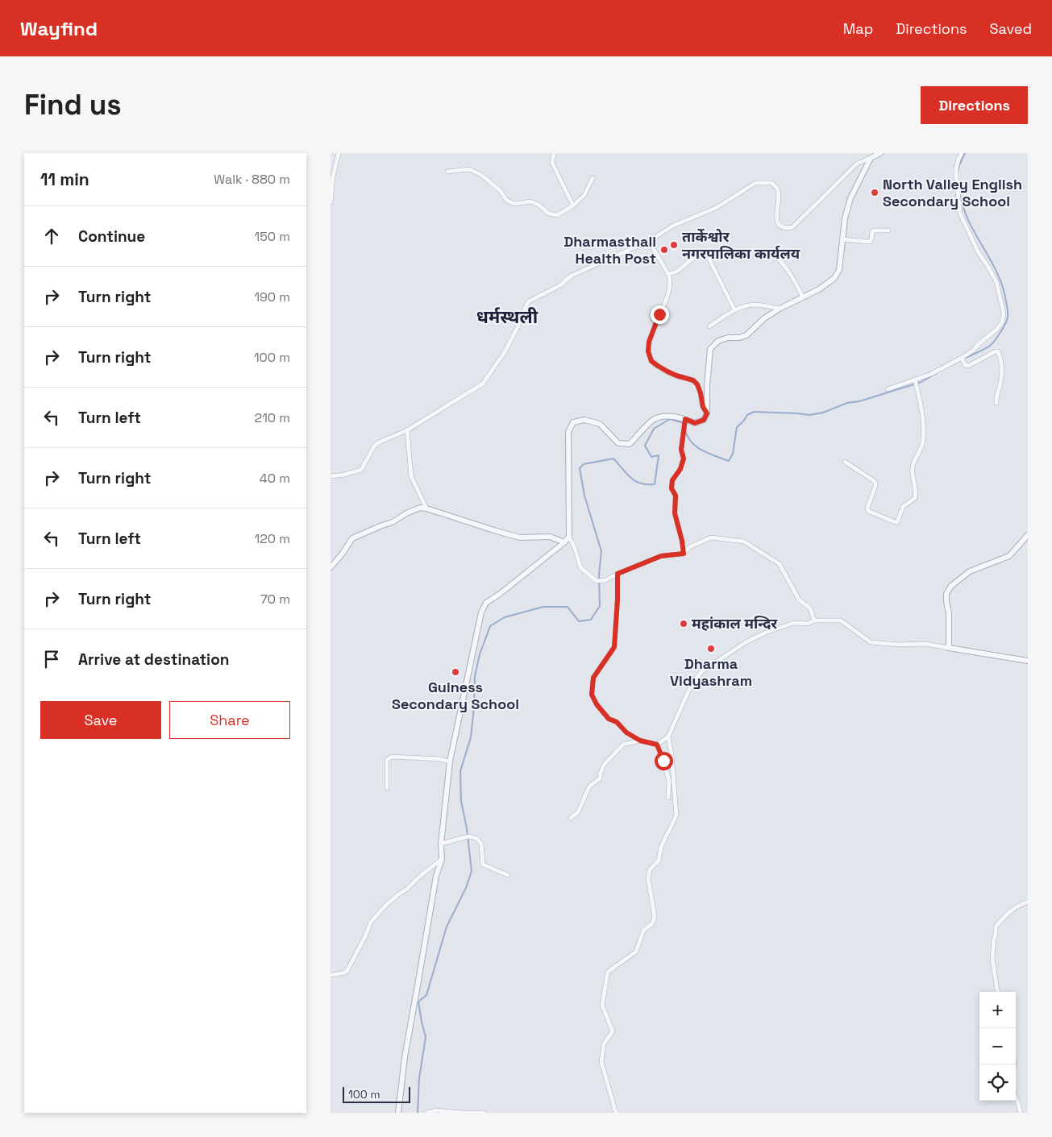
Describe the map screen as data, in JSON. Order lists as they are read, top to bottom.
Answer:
{
  "districts": ["धर्मस्थली"],
  "places": [
    "North Valley English Secondary School",
    "तार्केश्वोर नगरपालिका कार्यलय",
    "Dharmasthali Health Post",
    "महांकाल मन्दिर",
    "Dharma Vidyashram",
    "Guiness Secondary School"
  ],
  "scale_bar": "100 m",
  "page": {
    "header": "Wayfind",
    "nav": ["Map", "Directions", "Saved"],
    "buttons": [
      "Directions",
      ["Save", "Share"]
    ],
    "title": "Find us",
    "heading": ["11 min", "Walk · 880 m"],
    "list": [
      ["Continue", "150 m"],
      ["Turn right", "190 m"],
      ["Turn right", "100 m"],
      ["Turn left", "210 m"],
      ["Turn right", "40 m"],
      ["Turn left", "120 m"],
      ["Turn right", "70 m"],
      "Arrive at destination"
    ],
    "map_buttons": ["+", "−"],
    "scale": "100 m"
  }
}
